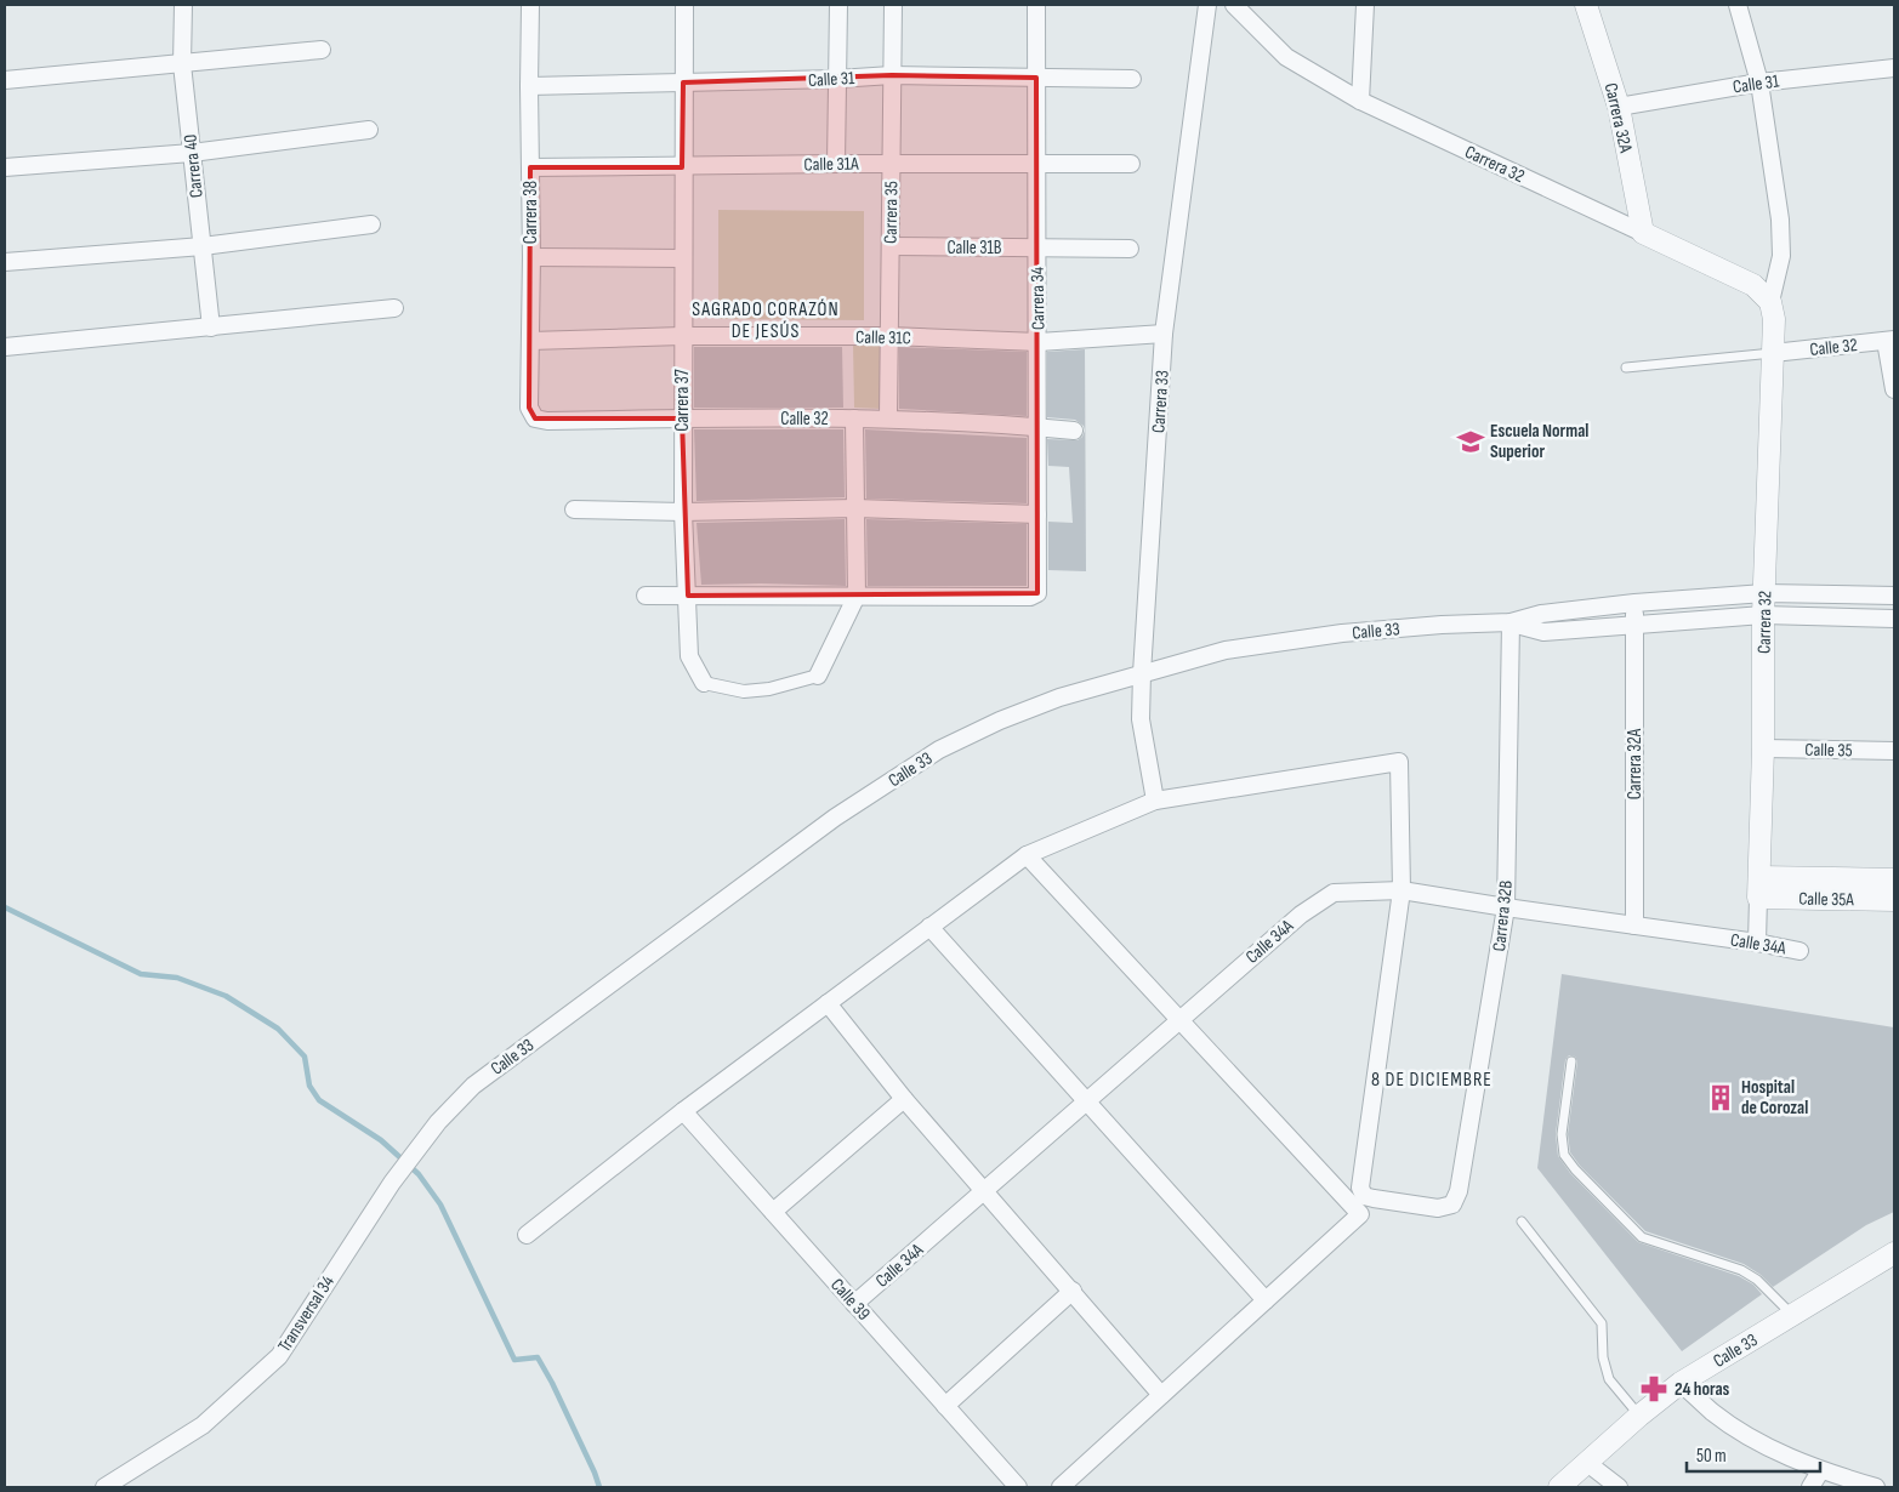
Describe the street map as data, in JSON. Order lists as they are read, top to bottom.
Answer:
{
  "streets": {
    "street": [
      "Calle 31",
      "Carrera 32A",
      "Calle 31A",
      "Carrera 32",
      "Carrera 40",
      "Carrera 38",
      "Carrera 35",
      "Calle 31B",
      "Carrera 34",
      "Calle 31C",
      "Calle 32",
      "Carrera 37",
      "Carrera 33",
      "Calle 33",
      "Calle 35",
      "Calle 35A",
      "Carrera 32B",
      "Calle 34A",
      "Calle 39",
      "Transversal 34"
    ]
  },
  "crossings": [
    ["Calle 31", "Carrera 32A"],
    ["Calle 31", "Carrera 32"],
    ["Calle 31", "Carrera 38"],
    ["Calle 31", "Carrera 35"],
    ["Calle 31", "Carrera 34"],
    ["Calle 31", "Carrera 37"],
    ["Carrera 32A", "Carrera 32"],
    ["Carrera 32A", "Calle 33"],
    ["Carrera 32A", "Calle 34A"],
    ["Calle 31A", "Carrera 38"],
    ["Calle 31A", "Carrera 35"],
    ["Calle 31A", "Carrera 34"],
    ["Calle 31A", "Carrera 37"],
    ["Carrera 32", "Calle 32"],
    ["Carrera 32", "Calle 33"],
    ["Carrera 32", "Calle 35"],
    ["Carrera 32", "Calle 35A"],
    ["Carrera 32", "Calle 34A"],
    ["Carrera 38", "Calle 31C"],
    ["Carrera 38", "Calle 32"],
    ["Carrera 35", "Calle 31B"],
    ["Carrera 35", "Calle 31C"],
    ["Carrera 35", "Calle 32"],
    ["Calle 31B", "Carrera 34"],
    ["Carrera 34", "Calle 31C"],
    ["Carrera 34", "Calle 32"],
    ["Calle 31C", "Carrera 37"],
    ["Calle 31C", "Carrera 33"],
    ["Calle 32", "Carrera 37"],
    ["Carrera 33", "Calle 33"],
    ["Calle 33", "Carrera 32B"],
    ["Calle 33", "Transversal 34"],
    ["Carrera 32B", "Calle 34A"],
    ["Calle 34A", "Calle 39"]
  ],
  "districts": ["SAGRADO CORAZÓN DE JESÚS", "8 DE DICIEMBRE"],
  "places": {
    "school or university": ["Escuela Normal Superior"],
    "building": ["Hospital de Corozal"],
    "pharmacy": ["24 horas"]
  },
  "scale_bar": "50 m"
}
